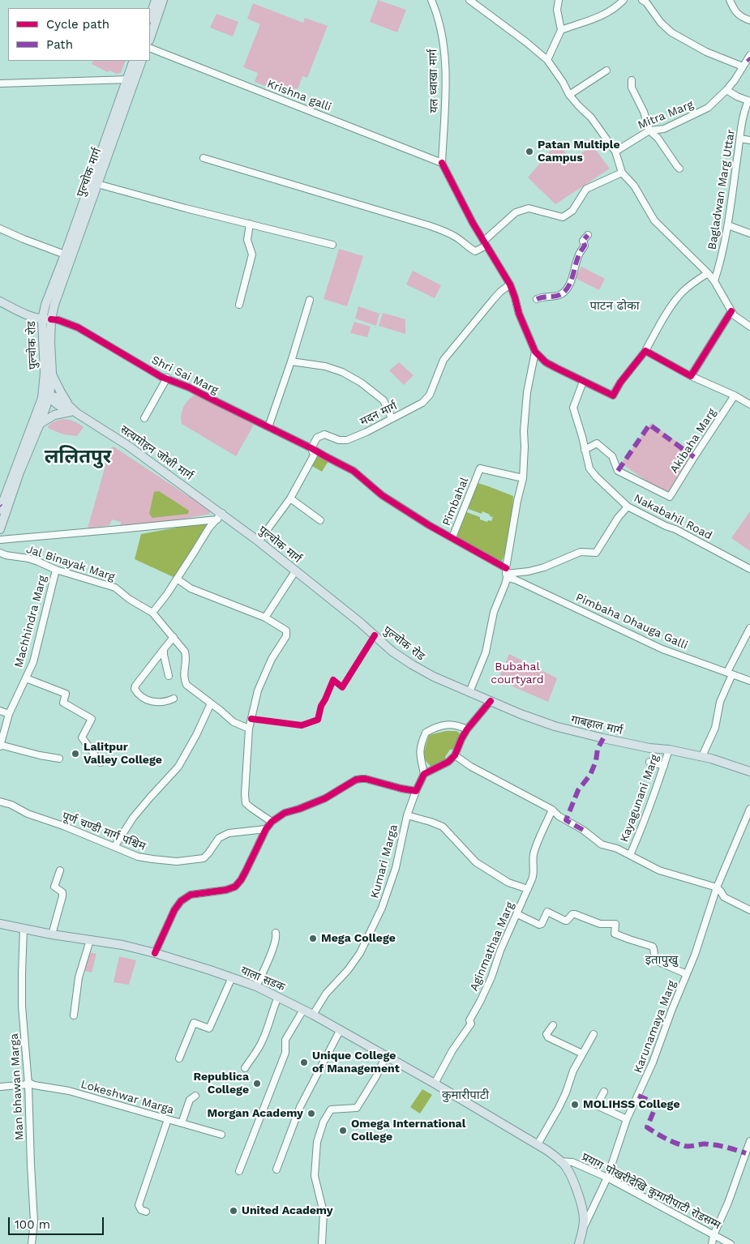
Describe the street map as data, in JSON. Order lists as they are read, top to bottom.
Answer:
{
  "streets": {
    "main road": [
      "पुल्चोक मार्ग",
      "पुल्चोक रोड",
      "सत्यमोहन जोशी मार्ग",
      "गाबहाल मार्ग",
      "याला सडक"
    ],
    "street": [
      "यल ध्वाखा मार्ग",
      "Krishna galli",
      "Mitra Marg",
      "Bagladwan Marg Uttar",
      "Shri Sai Marg",
      "मदन मार्ग",
      "Akibaha Marg",
      "Pimbahal",
      "Nakabahil Road",
      "Jal Binayak Marg",
      "Machhindra Marg",
      "Pimbaha Dhauga Galli",
      "Kayagunani Marg",
      "पूर्ण चण्डी मार्ग पश्चिम",
      "Kumari Marga",
      "Aginmathaa Marg",
      "Karunamaya Marg",
      "Man bhawan Marga",
      "Lokeshwar Marga",
      "प्रयाग पोखरीदेखि कुमारीपाटी रोडसम्म"
    ]
  },
  "crossings": [
    ["यल ध्वाखा मार्ग", "Krishna galli"],
    ["पुल्चोक मार्ग", "पुल्चोक रोड"],
    ["पुल्चोक मार्ग", "सत्यमोहन जोशी मार्ग"],
    ["पुल्चोक रोड", "सत्यमोहन जोशी मार्ग"],
    ["पुल्चोक रोड", "गाबहाल मार्ग"],
    ["Shri Sai Marg", "मदन मार्ग"],
    ["Shri Sai Marg", "Pimbahal"],
    ["Shri Sai Marg", "Pimbaha Dhauga Galli"],
    ["Akibaha Marg", "Nakabahil Road"],
    ["Pimbahal", "Pimbaha Dhauga Galli"],
    ["Jal Binayak Marg", "Machhindra Marg"],
    ["गाबहाल मार्ग", "Kayagunani Marg"],
    ["Kumari Marga", "याला सडक"],
    ["Aginmathaa Marg", "याला सडक"],
    ["याला सडक", "Karunamaya Marg"],
    ["याला सडक", "Man bhawan Marga"],
    ["याला सडक", "प्रयाग पोखरीदेखि कुमारीपाटी रोडसम्म"],
    ["Karunamaya Marg", "प्रयाग पोखरीदेखि कुमारीपाटी रोडसम्म"],
    ["Man bhawan Marga", "Lokeshwar Marga"]
  ],
  "districts": [
    "पाटन ढोका",
    "ललितपुर",
    "इतापुखु",
    "कुमारीपाटी"
  ],
  "parks": ["Bubahal courtyard"],
  "places": [
    "Patan Multiple Campus",
    "Lalitpur Valley College",
    "Mega College",
    "Unique College of Management",
    "Republica College",
    "MOLIHSS College",
    "Morgan Academy",
    "Omega International College",
    "United Academy"
  ],
  "legend": ["Cycle path", "Path"],
  "scale_bar": "100 m"
}
